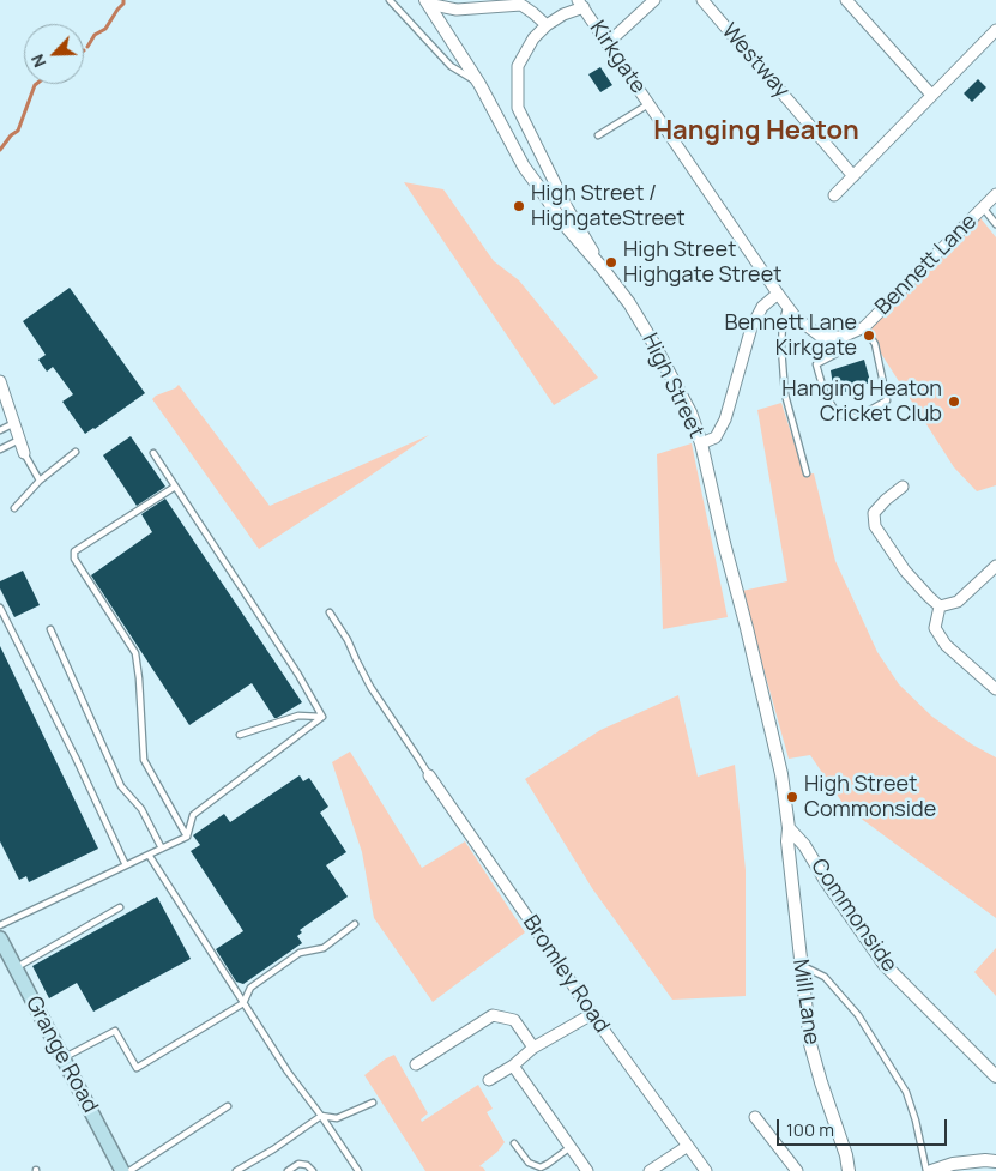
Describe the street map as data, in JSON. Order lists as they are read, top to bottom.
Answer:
{
  "streets": {
    "main road": ["Grange Road"],
    "street": [
      "Kirkgate",
      "Westway",
      "Bennett Lane",
      "High Street",
      "Commonside",
      "Bromley Road",
      "Mill Lane"
    ]
  },
  "crossings": [
    ["Kirkgate", "Bennett Lane"],
    ["High Street", "Commonside"],
    ["High Street", "Mill Lane"],
    ["Commonside", "Mill Lane"]
  ],
  "districts": ["Hanging Heaton"],
  "places": [
    "High Street / HighgateStreet",
    "High Street Highgate Street",
    "Bennett Lane Kirkgate",
    "Hanging Heaton Cricket Club",
    "High Street Commonside"
  ],
  "scale_bar": "100 m",
  "north": "bottom left"
}
